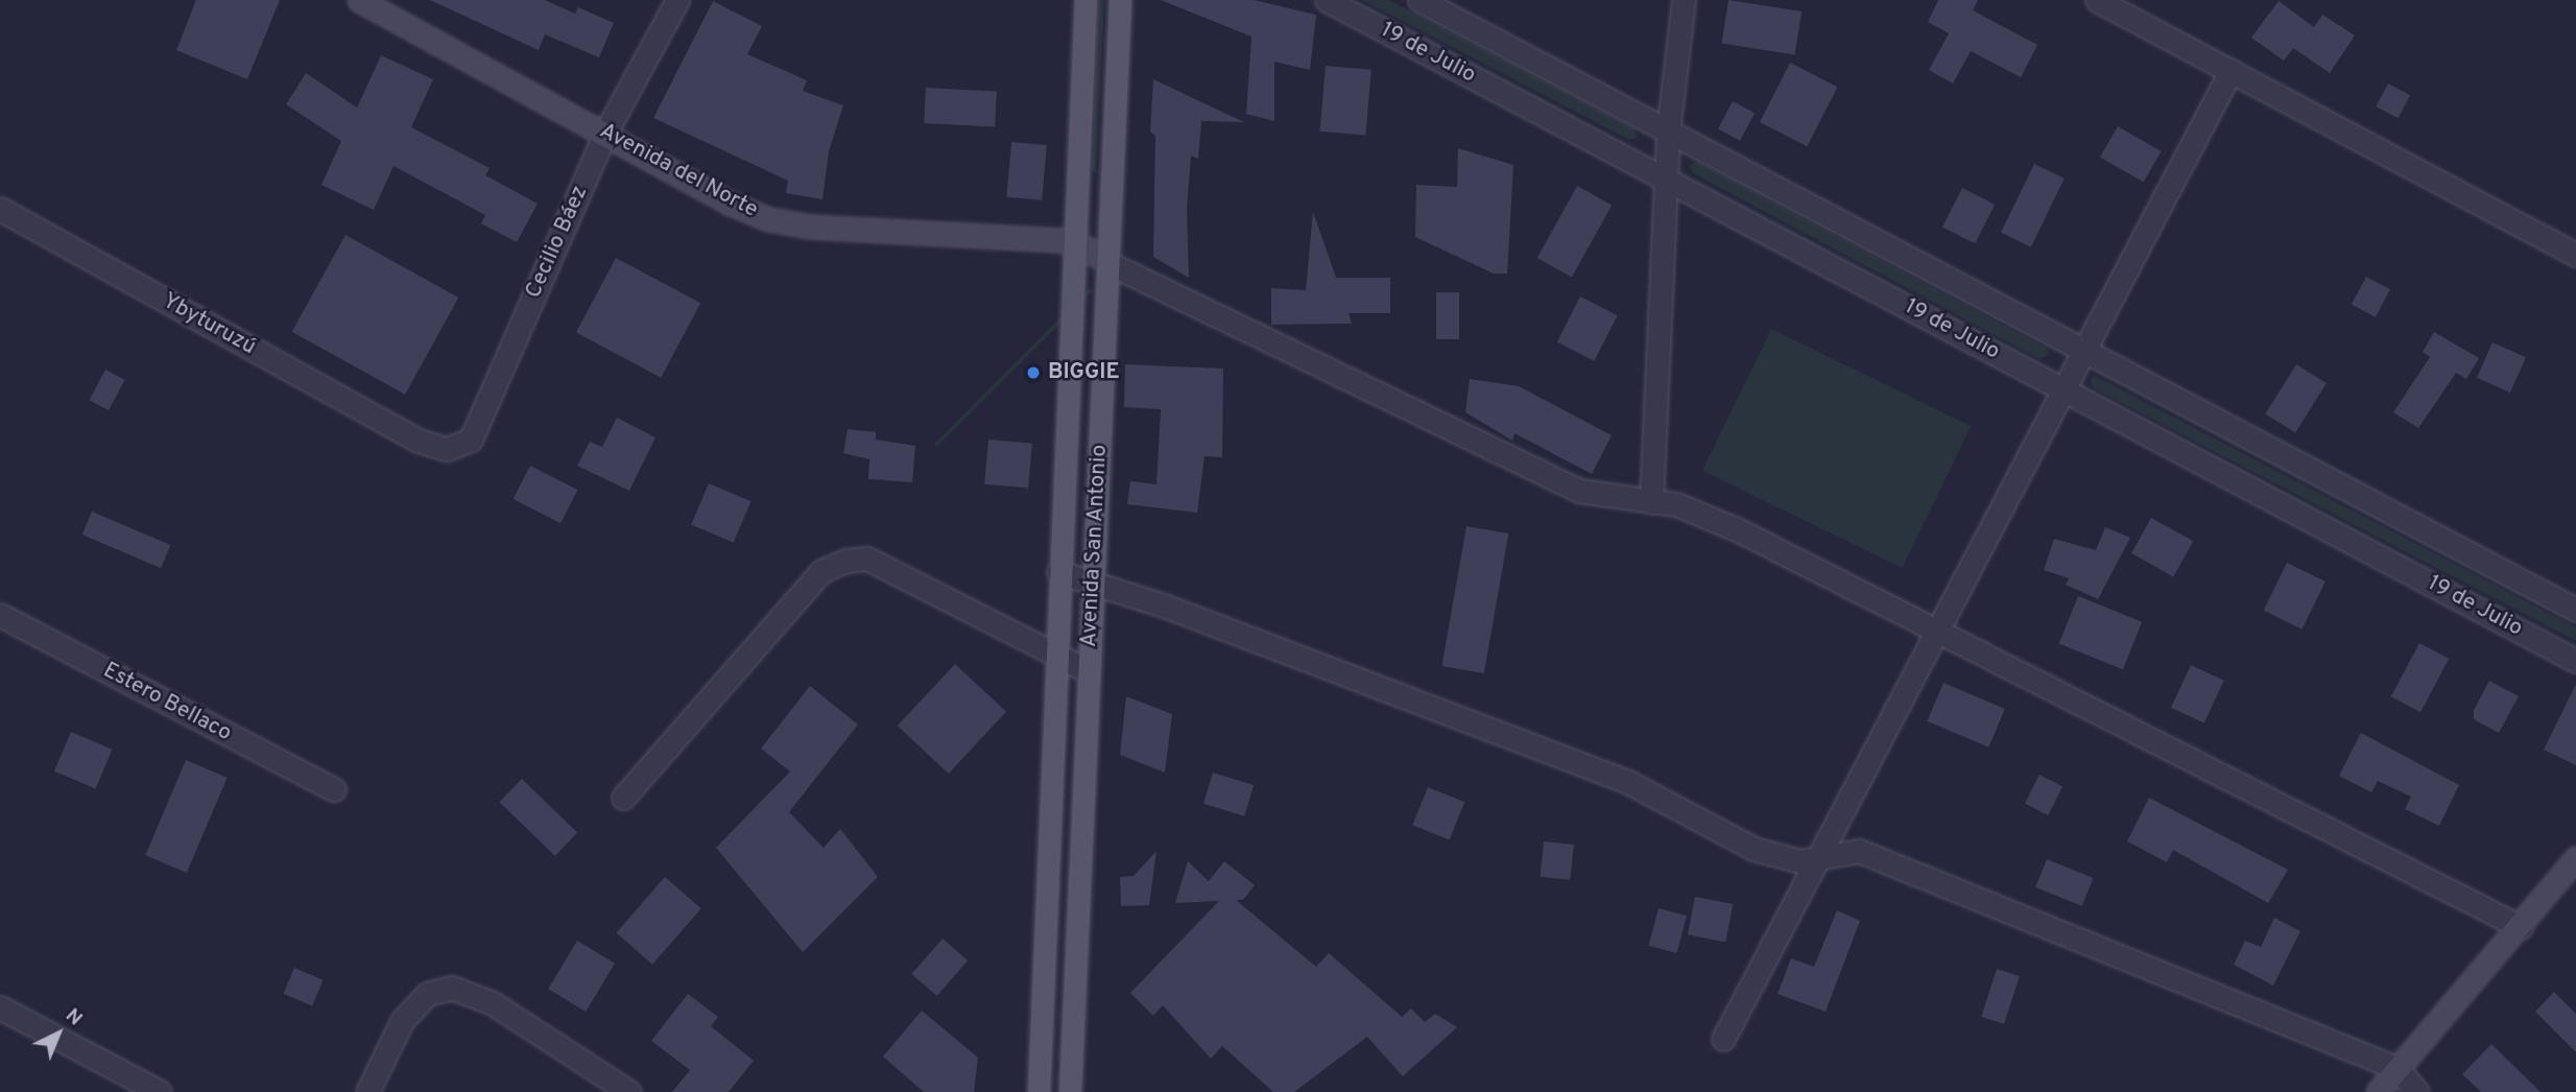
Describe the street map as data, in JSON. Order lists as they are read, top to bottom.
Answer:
{
  "streets": {
    "main road": ["Avenida San Antonio"],
    "street": [
      "19 de Julio",
      "Avenida del Norte",
      "Cecilio Báez",
      "Ybyturuzú",
      "Estero Bellaco"
    ]
  },
  "crossings": [
    ["Avenida del Norte", "Cecilio Báez"],
    ["Avenida del Norte", "Avenida San Antonio"],
    ["Cecilio Báez", "Ybyturuzú"]
  ],
  "places": ["BIGGIE"],
  "north": "top right"
}
